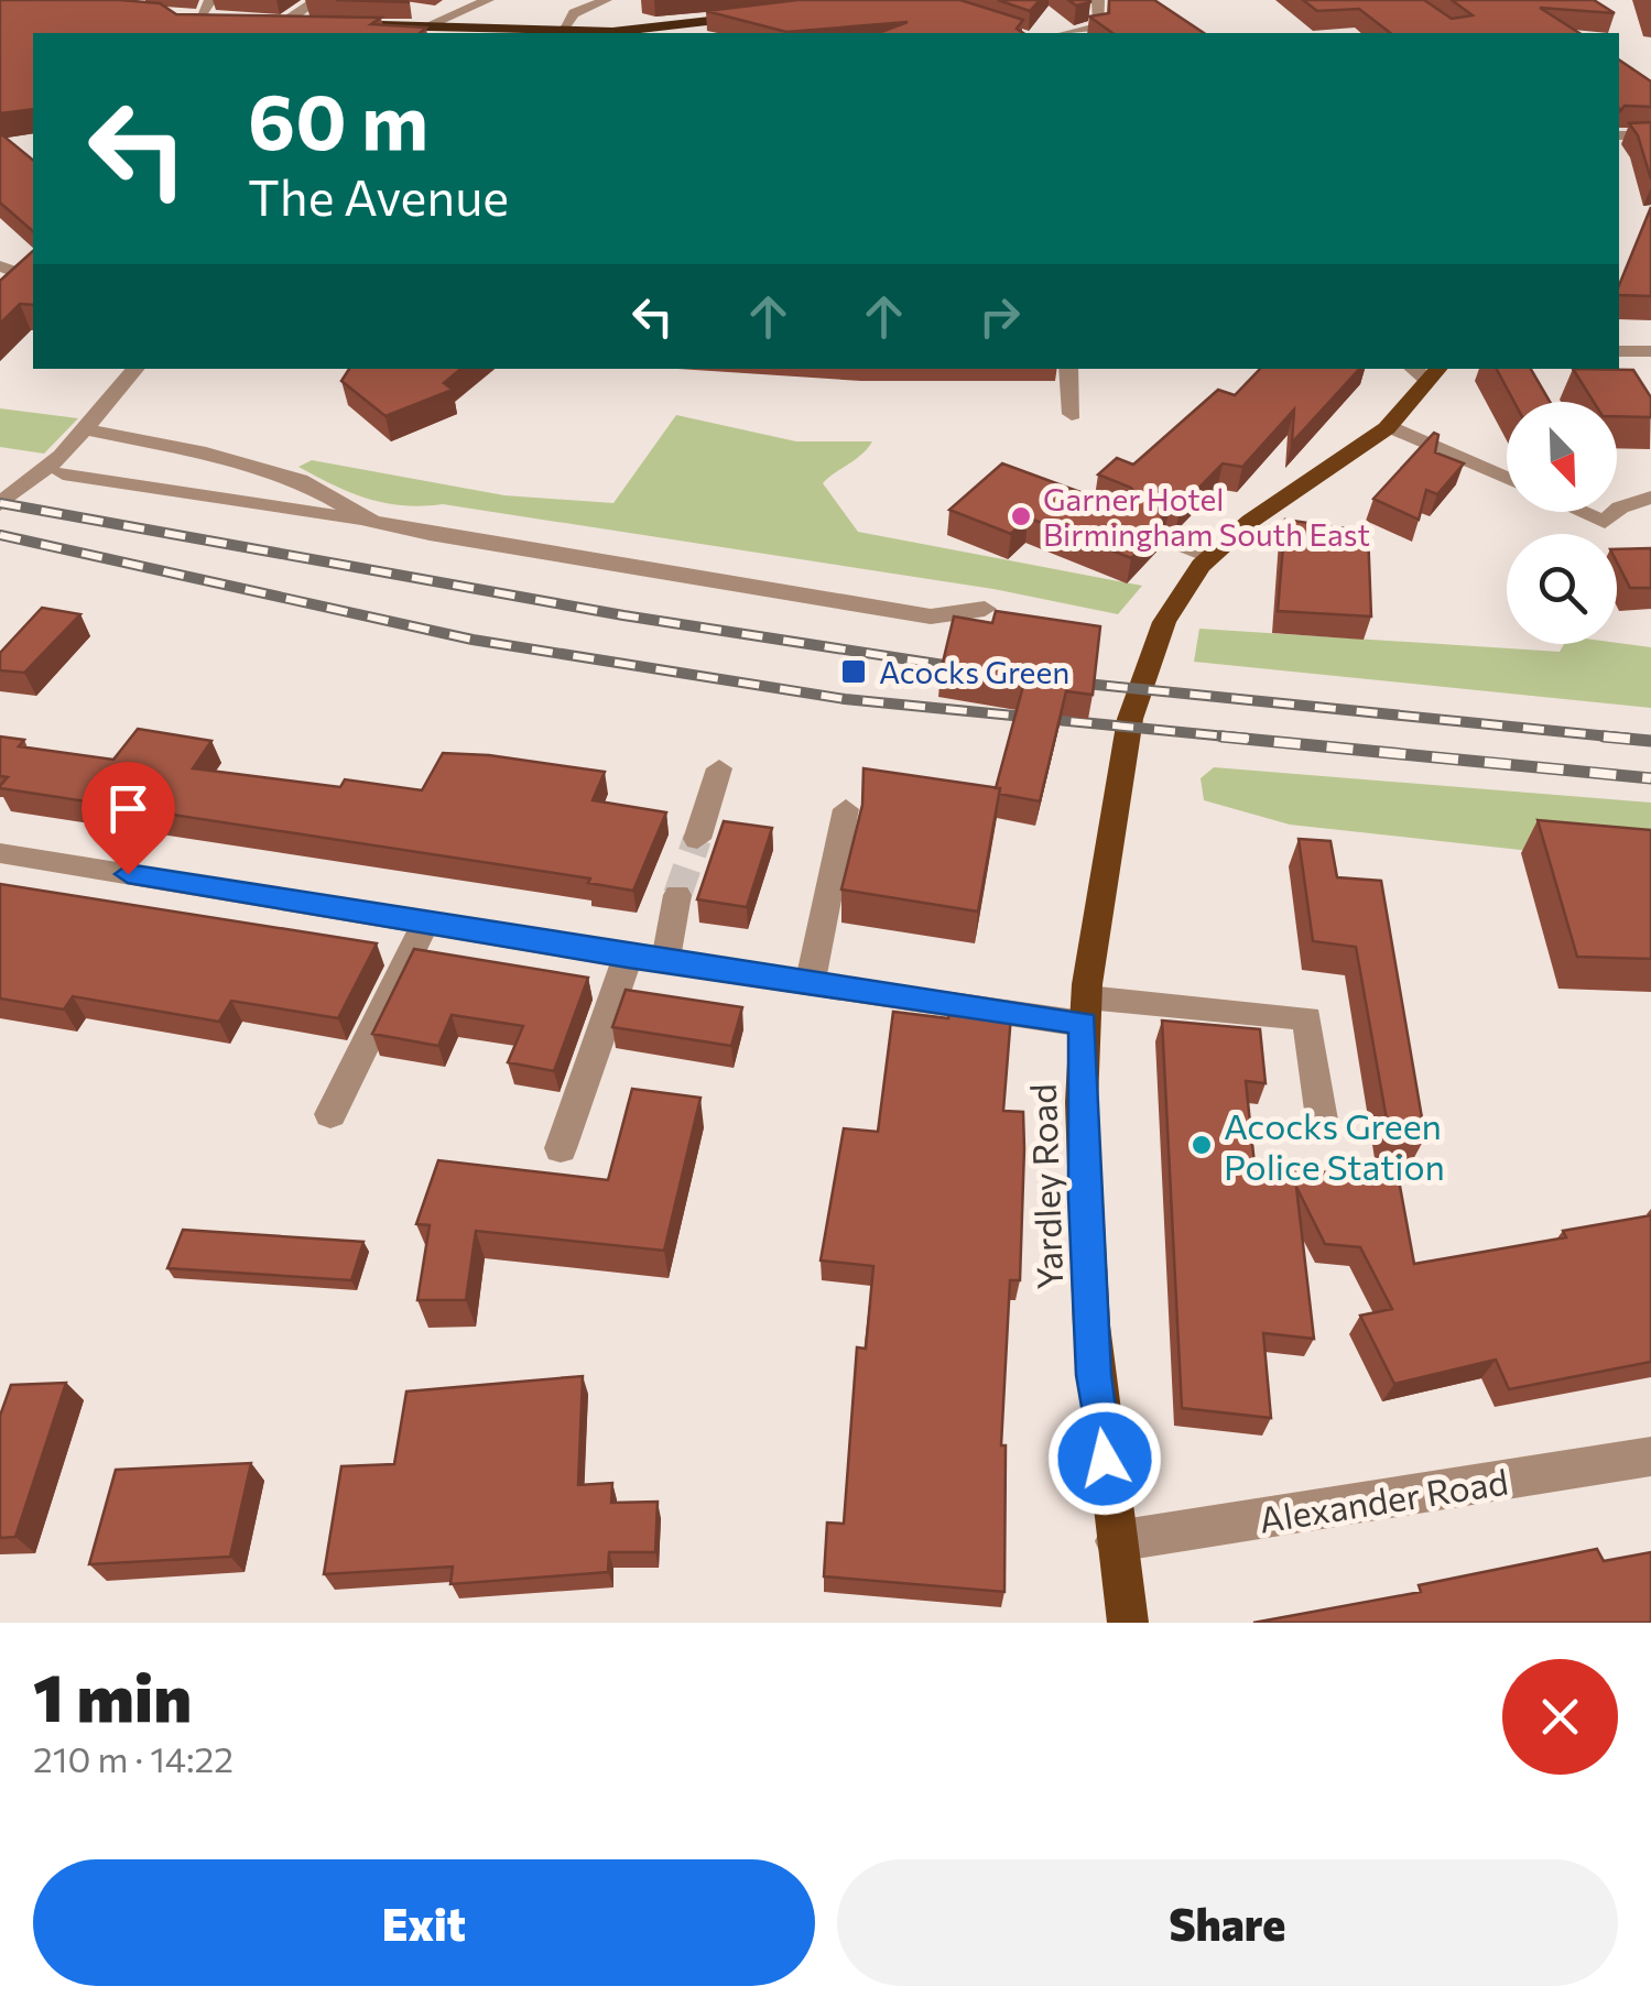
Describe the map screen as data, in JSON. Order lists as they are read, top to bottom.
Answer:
{
  "streets": {
    "main road": ["Yardley Road"],
    "street": ["Alexander Road"]
  },
  "crossings": [
    ["Yardley Road", "Alexander Road"]
  ],
  "places": {
    "other": ["Garner Hotel Birmingham South East", "Acocks Green Police Station"],
    "transit": ["Acocks Green"]
  },
  "north": "bottom right",
  "page": {
    "turn": ["60 m", "The Avenue"],
    "heading": ["1 min", "210 m · 14:22"],
    "buttons": ["Exit", "Share"]
  }
}
